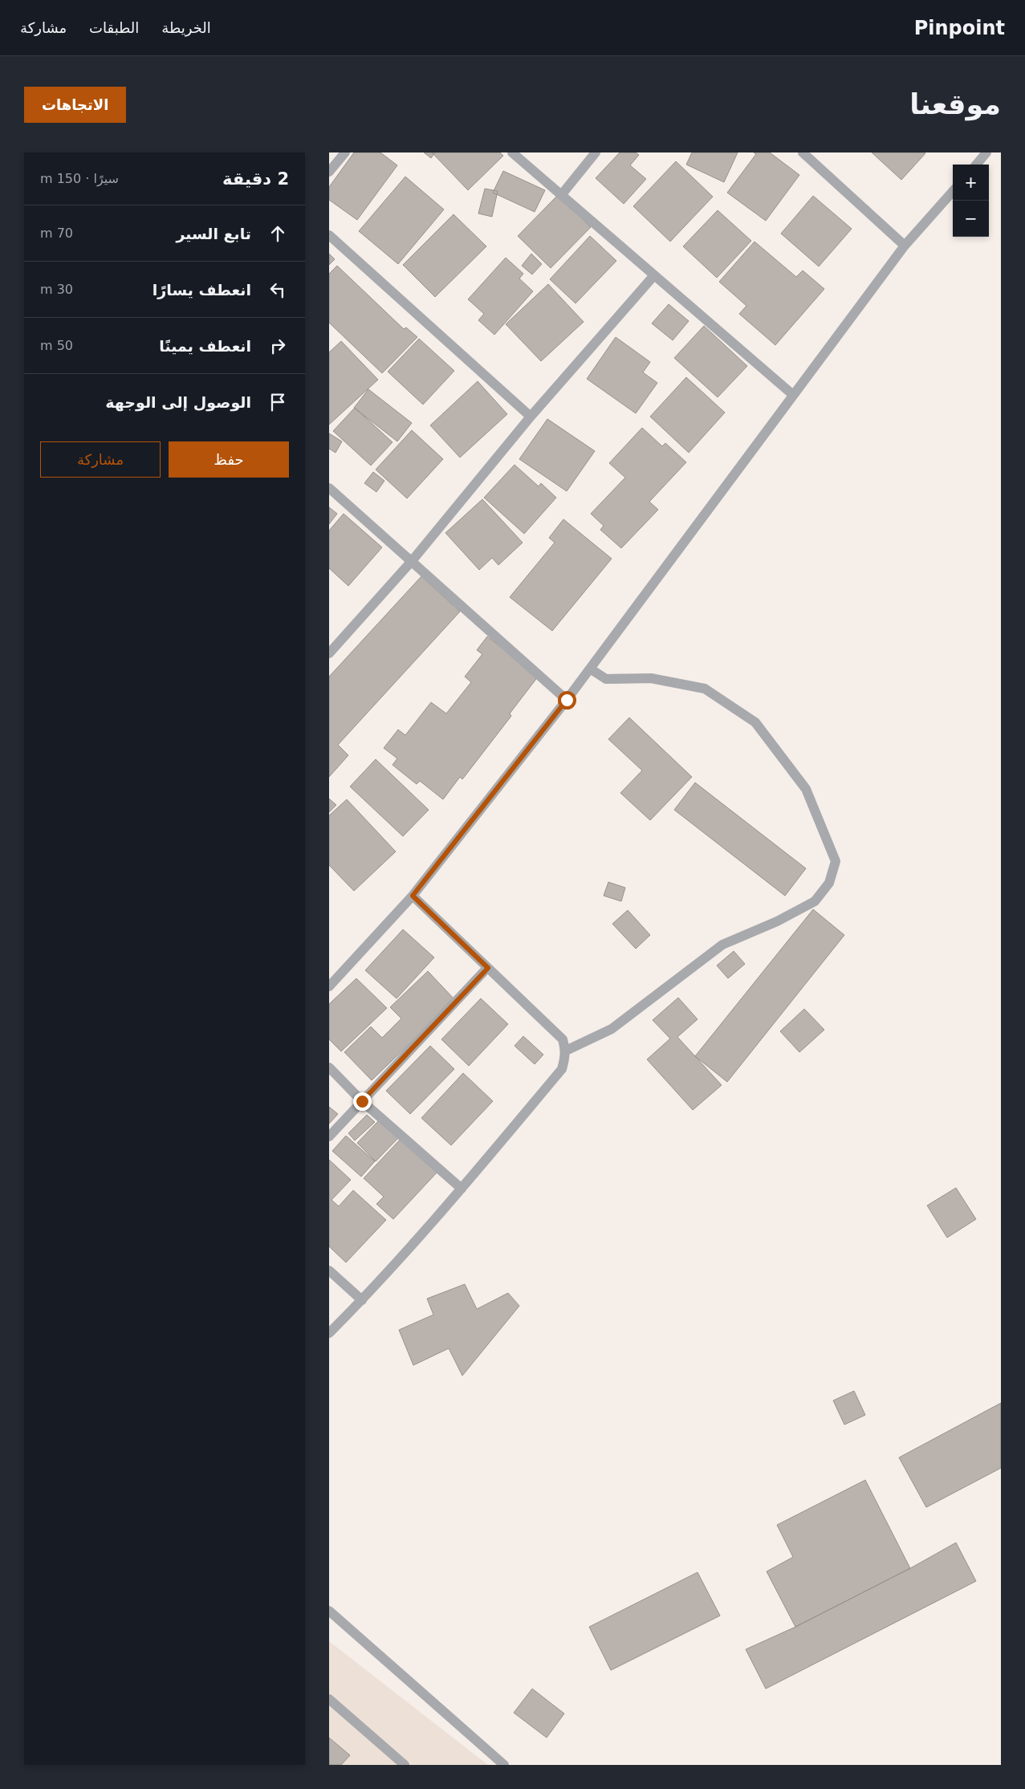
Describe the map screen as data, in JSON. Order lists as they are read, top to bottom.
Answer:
{
  "page": {
    "header": "Pinpoint",
    "nav": ["الخريطة", "الطبقات", "مشاركة"],
    "buttons": [
      "الاتجاهات",
      ["حفظ", "مشاركة"]
    ],
    "title": "موقعنا",
    "heading": ["2 دقيقة", "سيرًا · 150 m"],
    "map_buttons": ["+", "−"],
    "list": [
      ["تابع السير", "70 m"],
      ["انعطف يسارًا", "30 m"],
      ["انعطف يمينًا", "50 m"],
      "الوصول إلى الوجهة"
    ]
  }
}
